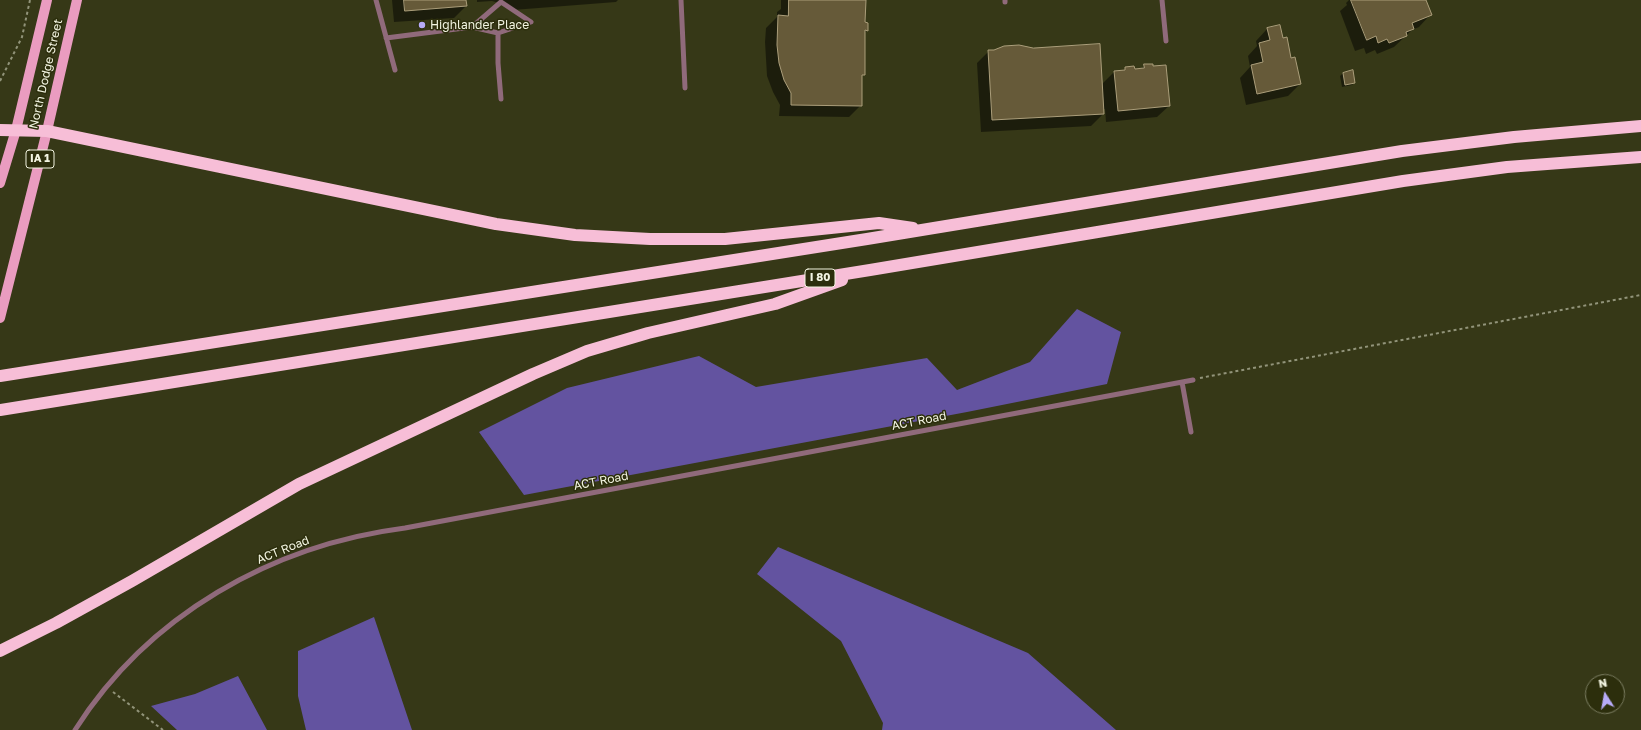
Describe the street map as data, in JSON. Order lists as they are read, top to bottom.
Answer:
{
  "streets": {
    "highway": ["I 80"],
    "main road": ["North Dodge Street", "IA 1"],
    "lane": ["ACT Road"]
  },
  "places": ["Highlander Place"],
  "north": "top"
}
